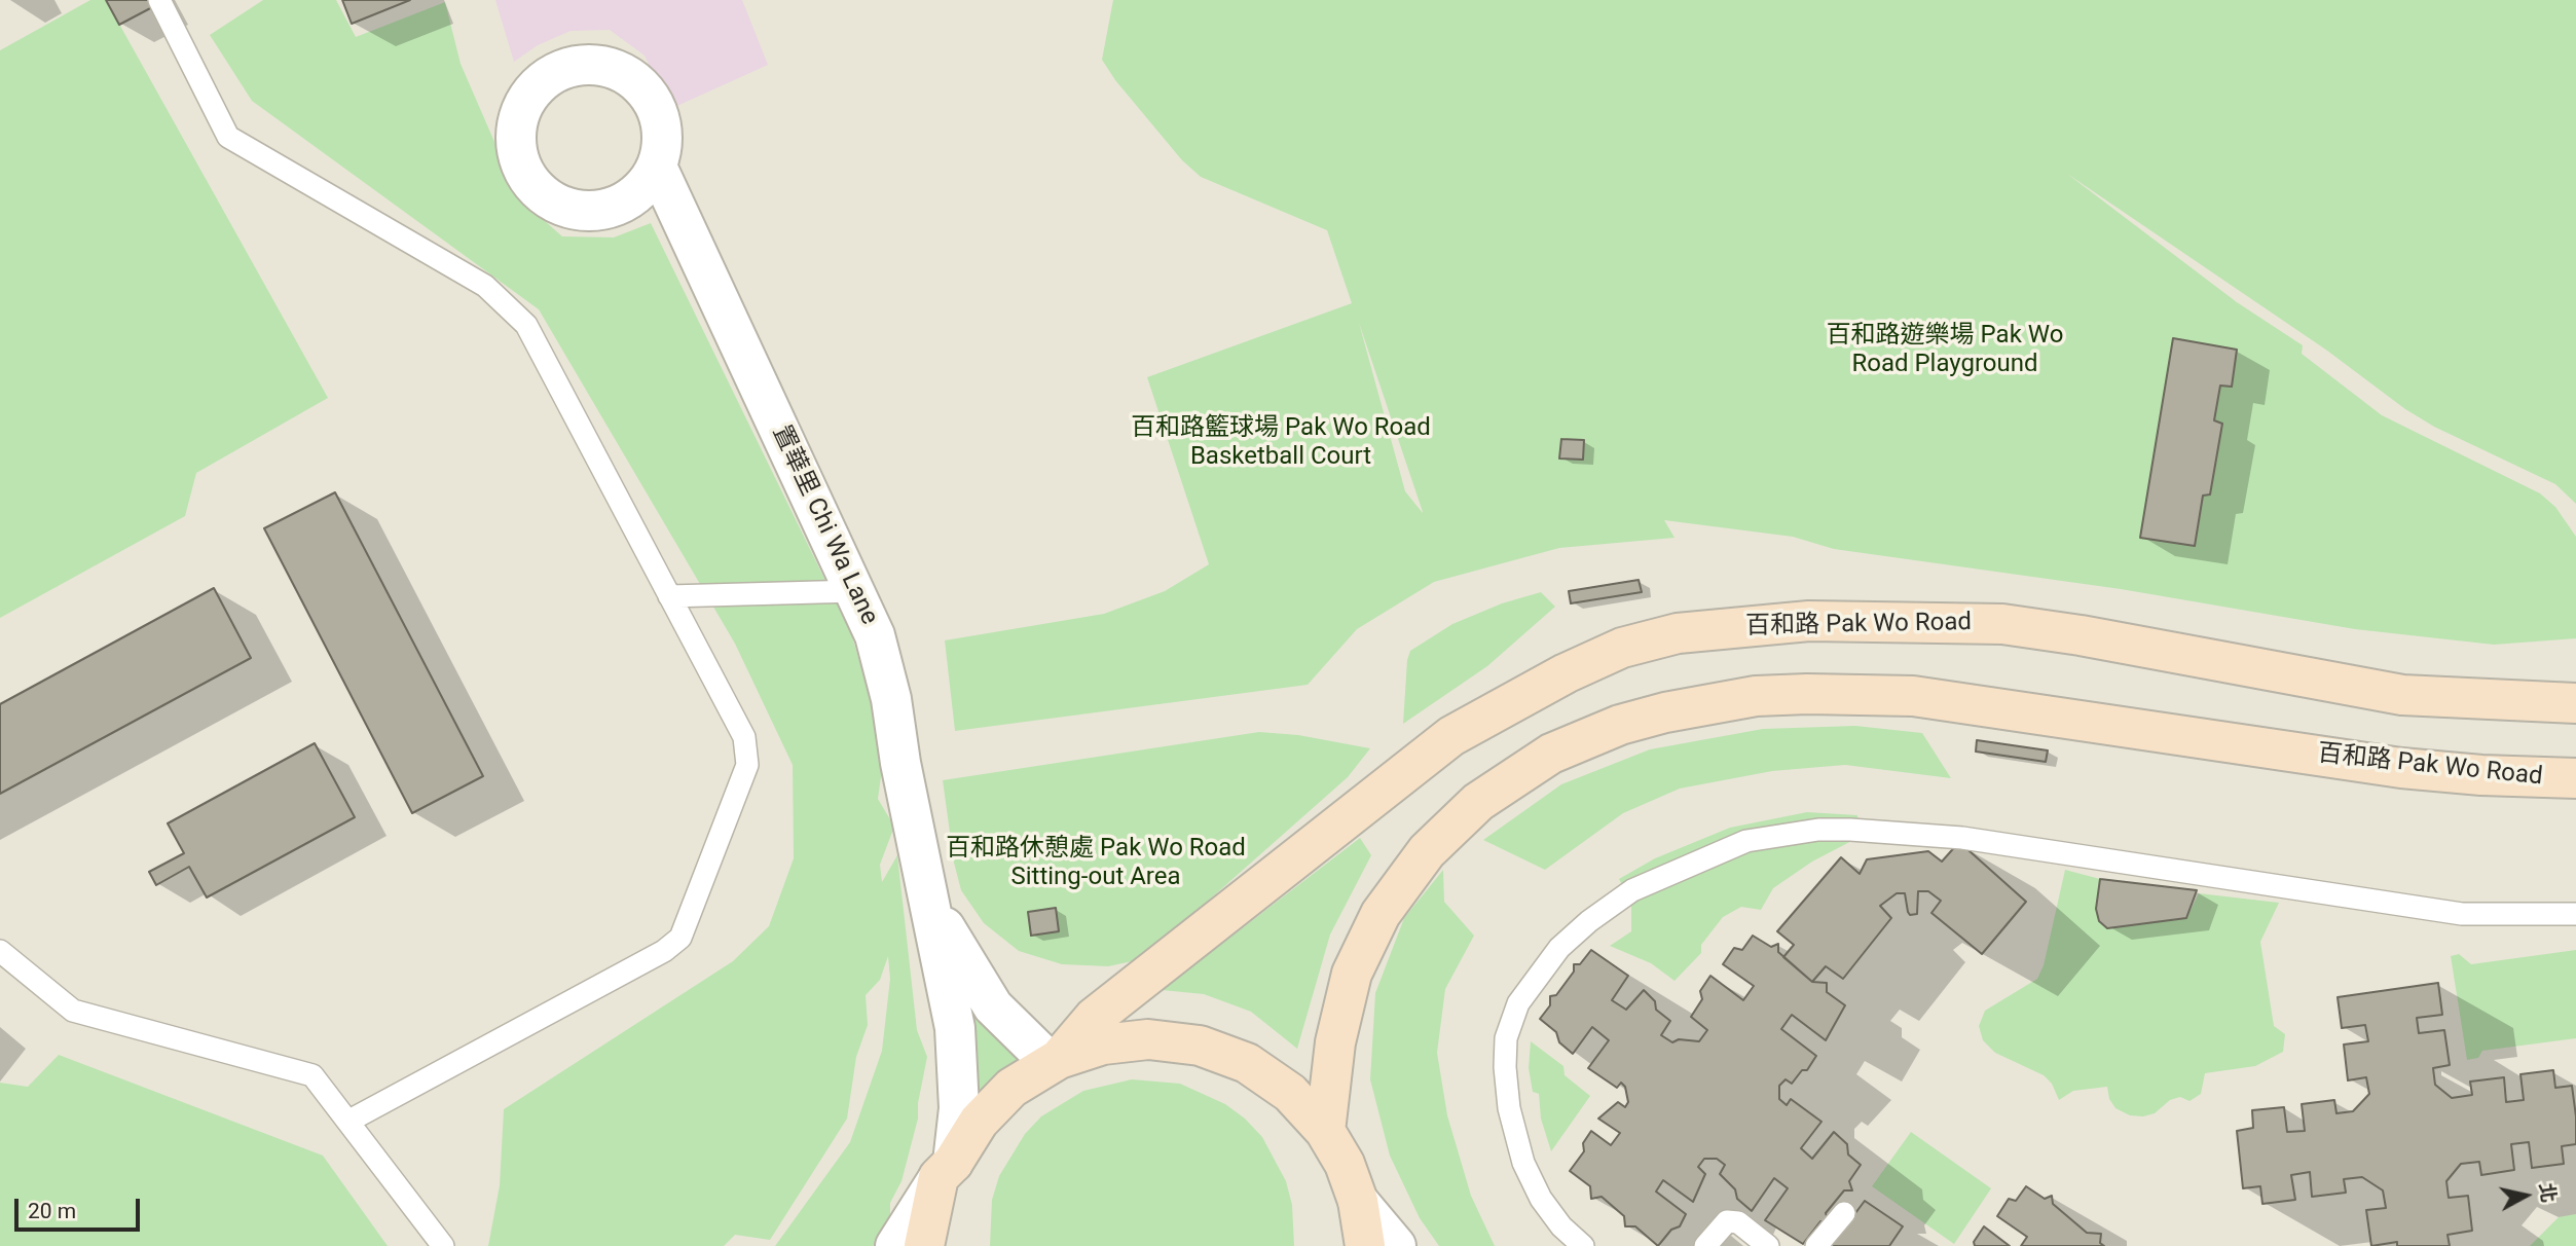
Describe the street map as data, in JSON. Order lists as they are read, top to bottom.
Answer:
{
  "streets": {
    "main road": ["百和路 Pak Wo Road"],
    "street": ["置華里 Chi Wa Lane"]
  },
  "crossings": [
    ["置華里 Chi Wa Lane", "百和路 Pak Wo Road"]
  ],
  "parks": ["百和路遊樂場 Pak Wo Road Playground", "百和路籃球場 Pak Wo Road Basketball Court", "百和路休憩處 Pak Wo Road Sitting-out Area"],
  "scale_bar": "20 m",
  "north": "right"
}
